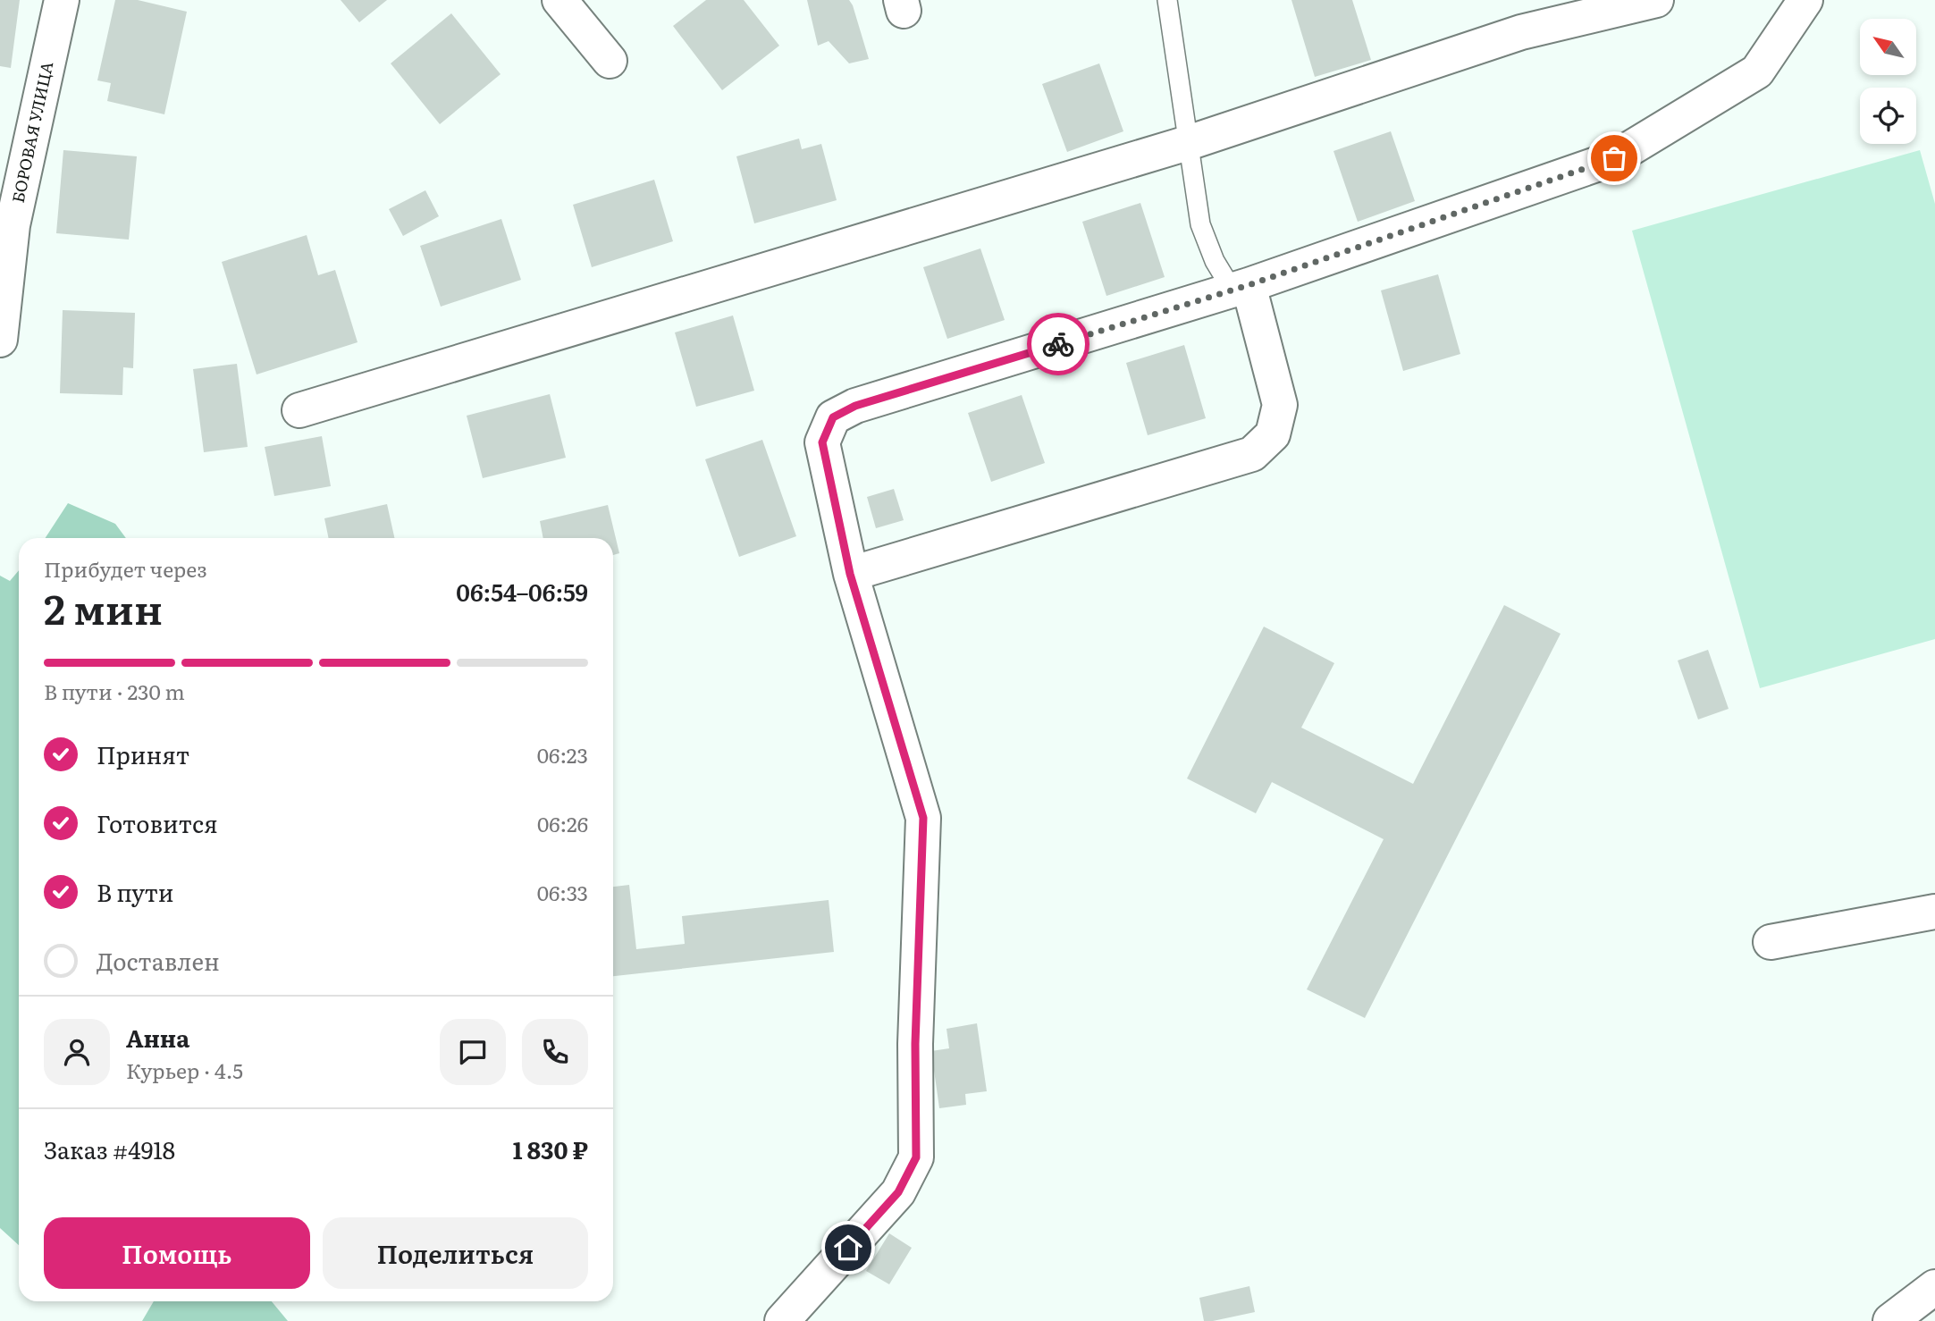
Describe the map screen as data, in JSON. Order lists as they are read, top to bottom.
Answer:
{
  "streets": {
    "street": ["БОРОВАЯ УЛИЦА"]
  },
  "north": "top left",
  "page": {
    "heading": ["2 мин", "Прибудет через", "06:54–06:59"],
    "panel": [
      "Анна",
      "Курьер · 4.5",
      "Заказ #4918",
      "1 830 ₽"
    ],
    "bar": "В пути · 230 m",
    "list": [
      ["Принят", "06:23"],
      ["Готовится", "06:26"],
      ["В пути", "06:33"],
      "Доставлен"
    ],
    "buttons": ["Помощь", "Поделиться"]
  }
}
